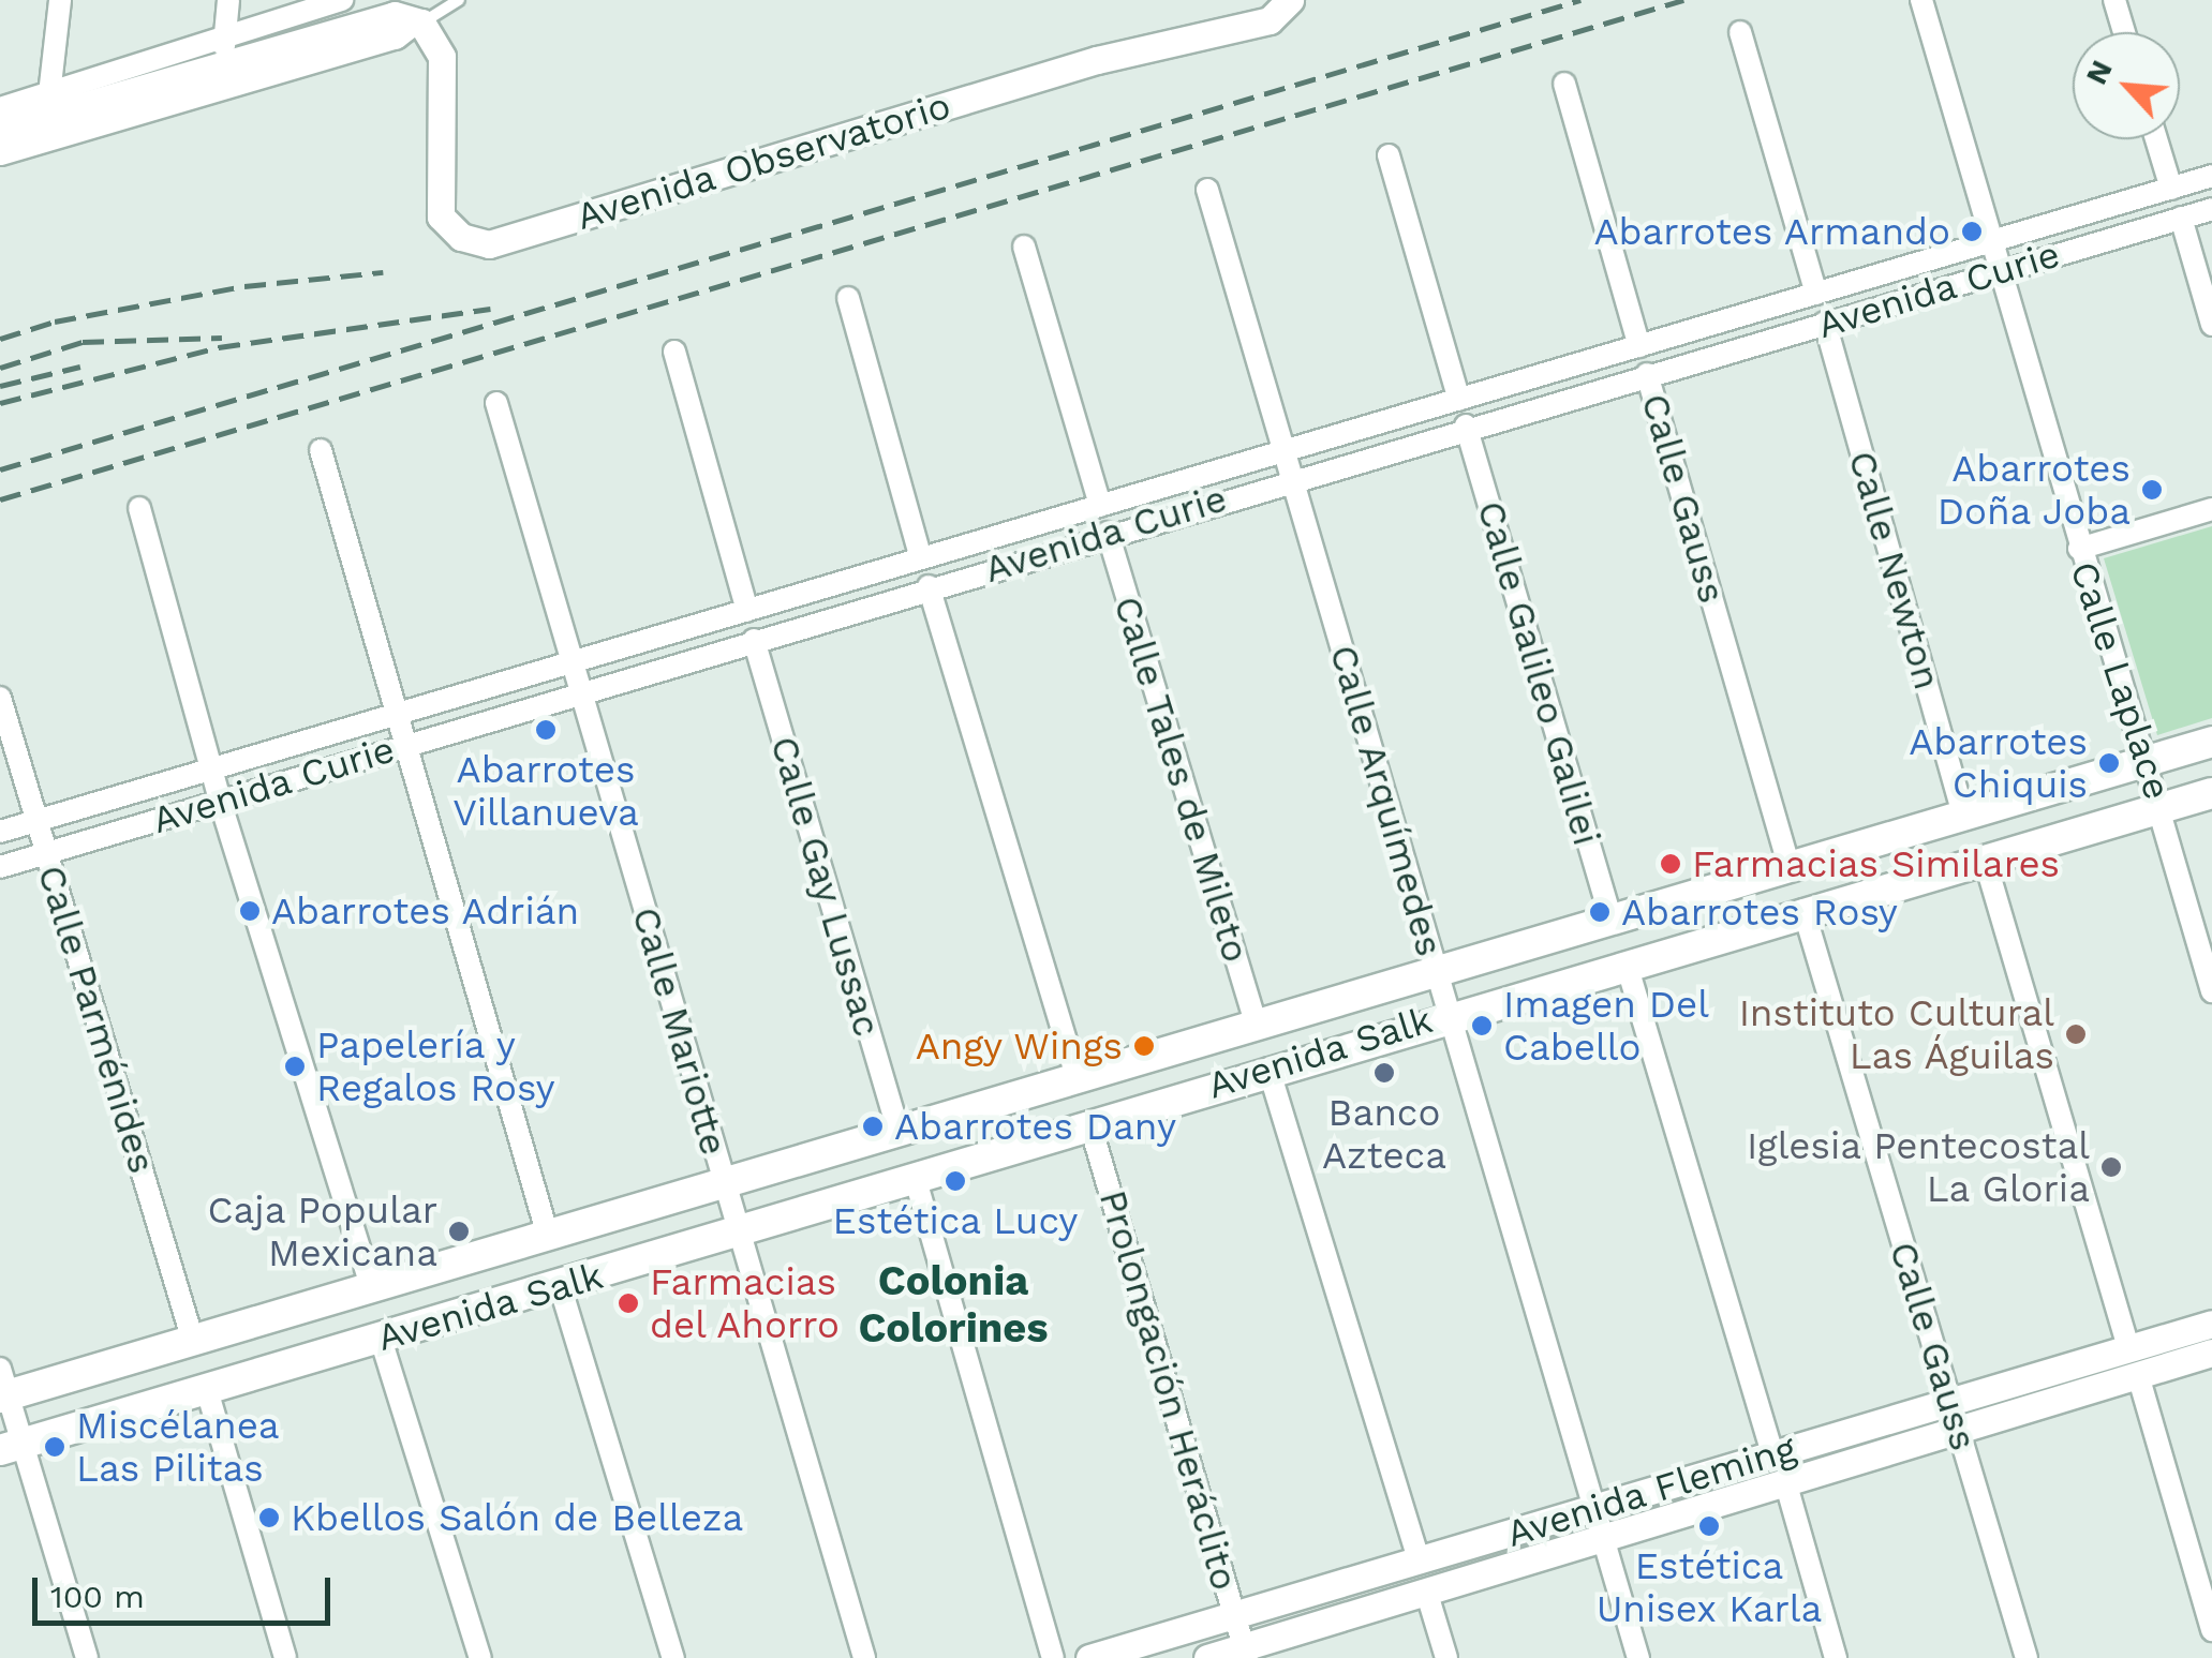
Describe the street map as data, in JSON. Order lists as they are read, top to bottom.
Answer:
{
  "streets": {
    "main road": ["Avenida Salk"],
    "street": [
      "Avenida Observatorio",
      "Avenida Curie",
      "Calle Gauss",
      "Calle Newton",
      "Calle Galileo Galilei",
      "Calle Laplace",
      "Calle Tales de Mileto",
      "Calle Arquímedes",
      "Calle Gay Lussac",
      "Calle Parménides",
      "Calle Mariotte",
      "Prolongación Heráclito",
      "Avenida Fleming"
    ]
  },
  "crossings": [
    ["Avenida Curie", "Calle Gauss"],
    ["Avenida Curie", "Calle Newton"],
    ["Avenida Curie", "Calle Galileo Galilei"],
    ["Avenida Curie", "Calle Laplace"],
    ["Avenida Curie", "Calle Tales de Mileto"],
    ["Avenida Curie", "Calle Arquímedes"],
    ["Avenida Curie", "Calle Gay Lussac"],
    ["Avenida Curie", "Calle Parménides"],
    ["Avenida Curie", "Calle Mariotte"],
    ["Calle Gauss", "Avenida Salk"],
    ["Calle Gauss", "Avenida Fleming"],
    ["Calle Newton", "Avenida Salk"],
    ["Calle Galileo Galilei", "Avenida Salk"],
    ["Calle Laplace", "Avenida Salk"],
    ["Calle Tales de Mileto", "Avenida Salk"],
    ["Calle Arquímedes", "Avenida Salk"],
    ["Calle Arquímedes", "Avenida Fleming"],
    ["Calle Gay Lussac", "Avenida Salk"],
    ["Calle Parménides", "Avenida Salk"],
    ["Calle Mariotte", "Avenida Salk"],
    ["Avenida Salk", "Prolongación Heráclito"],
    ["Prolongación Heráclito", "Avenida Fleming"]
  ],
  "districts": ["Colonia Colorines"],
  "places": [
    "Abarrotes Armando",
    "Abarrotes Doña Joba",
    "Abarrotes Villanueva",
    "Abarrotes Chiquis",
    "Farmacias Similares",
    "Abarrotes Adrián",
    "Abarrotes Rosy",
    "Imagen Del Cabello",
    "Instituto Cultural Las Águilas",
    "Angy Wings",
    "Papelería y Regalos Rosy",
    "Banco Azteca",
    "Abarrotes Dany",
    "Iglesia Pentecostal La Gloria",
    "Estética Lucy",
    "Caja Popular Mexicana",
    "Farmacias del Ahorro",
    "Miscélanea Las Pilitas",
    "Kbellos Salón de Belleza",
    "Estética Unisex Karla"
  ],
  "scale_bar": "100 m",
  "north": "top left"
}
